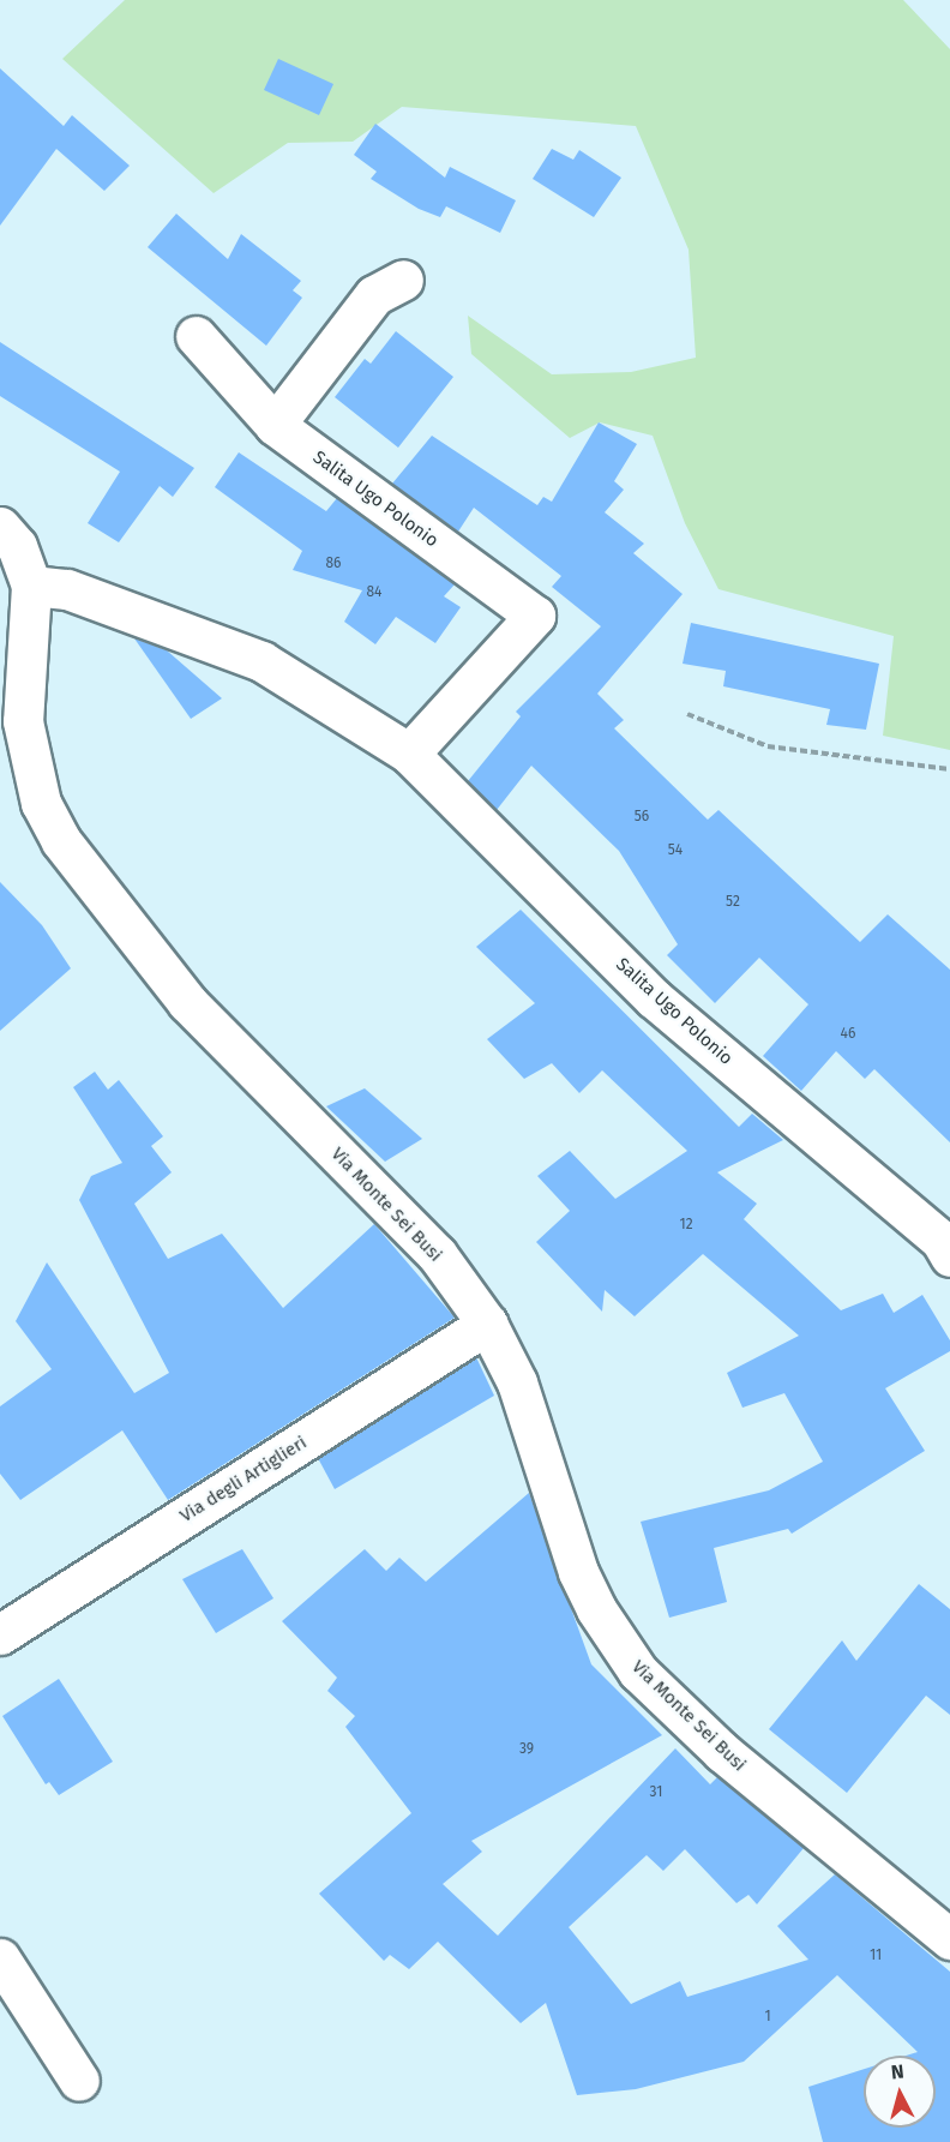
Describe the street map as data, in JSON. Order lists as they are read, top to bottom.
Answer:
{
  "streets": {
    "street": ["Salita Ugo Polonio", "Via Monte Sei Busi", "Via degli Artiglieri"]
  },
  "crossings": [
    ["Salita Ugo Polonio", "Via Monte Sei Busi"],
    ["Via Monte Sei Busi", "Via degli Artiglieri"]
  ],
  "house_numbers": [
    "86",
    "84",
    "56",
    "54",
    "52",
    "46",
    "12",
    "39",
    "31",
    "11",
    "1"
  ],
  "north": "top"
}
